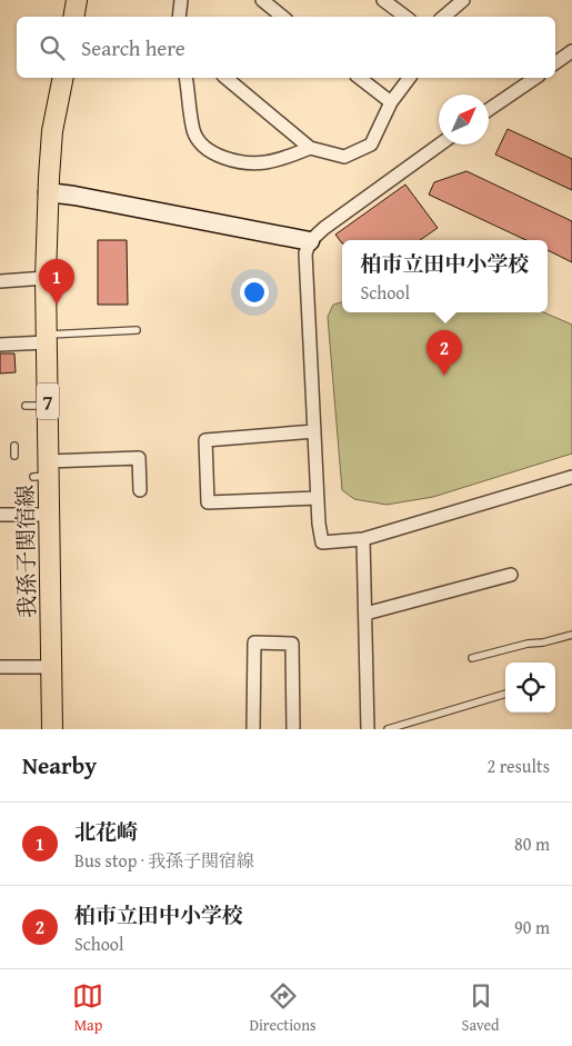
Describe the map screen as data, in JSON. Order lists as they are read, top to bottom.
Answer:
{
  "streets": {
    "main road": ["7", "我孫子関宿線"]
  },
  "north": "top right",
  "page": {
    "search": "Search here",
    "popup": ["柏市立田中小学校", "School"],
    "pins": ["1", "2"],
    "heading": ["Nearby", "2 results"],
    "list": [
      {
        "mark": "1",
        "name": "北花崎",
        "note": "Bus stop · 我孫子関宿線",
        "value": "80 m"
      },
      {
        "mark": "2",
        "name": "柏市立田中小学校",
        "note": "School",
        "value": "90 m"
      }
    ],
    "nav": ["Map", "Directions", "Saved"]
  }
}
